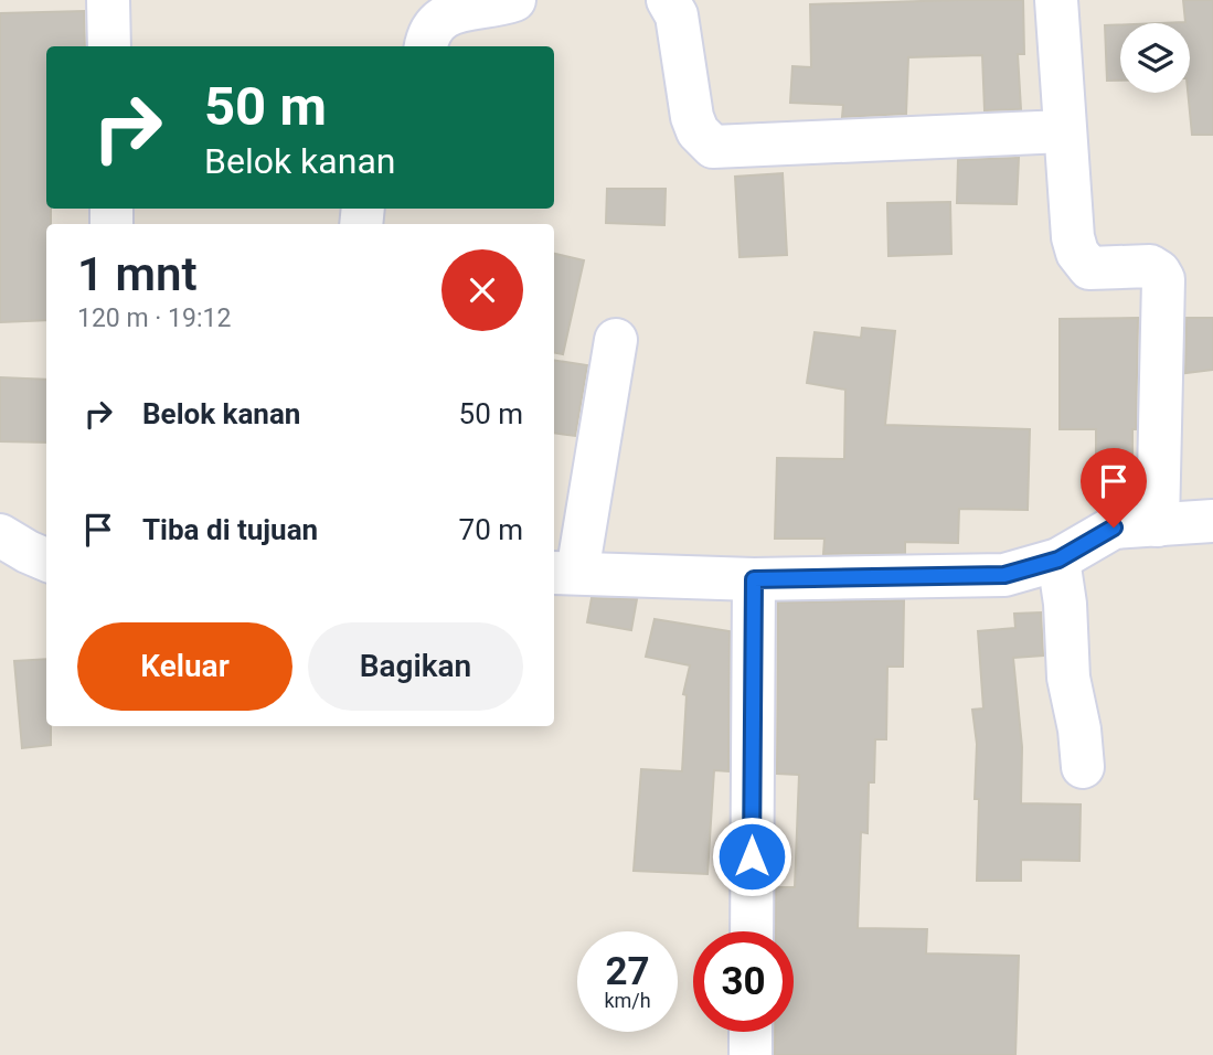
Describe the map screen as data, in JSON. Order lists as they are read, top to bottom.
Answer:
{
  "page": {
    "turn": ["50 m", "Belok kanan"],
    "heading": ["1 mnt", "120 m · 19:12"],
    "list": [
      {
        "name": "Belok kanan",
        "value": "50 m"
      },
      {
        "name": "Tiba di tujuan",
        "value": "70 m"
      }
    ],
    "buttons": ["Keluar", "Bagikan"],
    "speed": "27 km/h",
    "limit": "30"
  }
}
